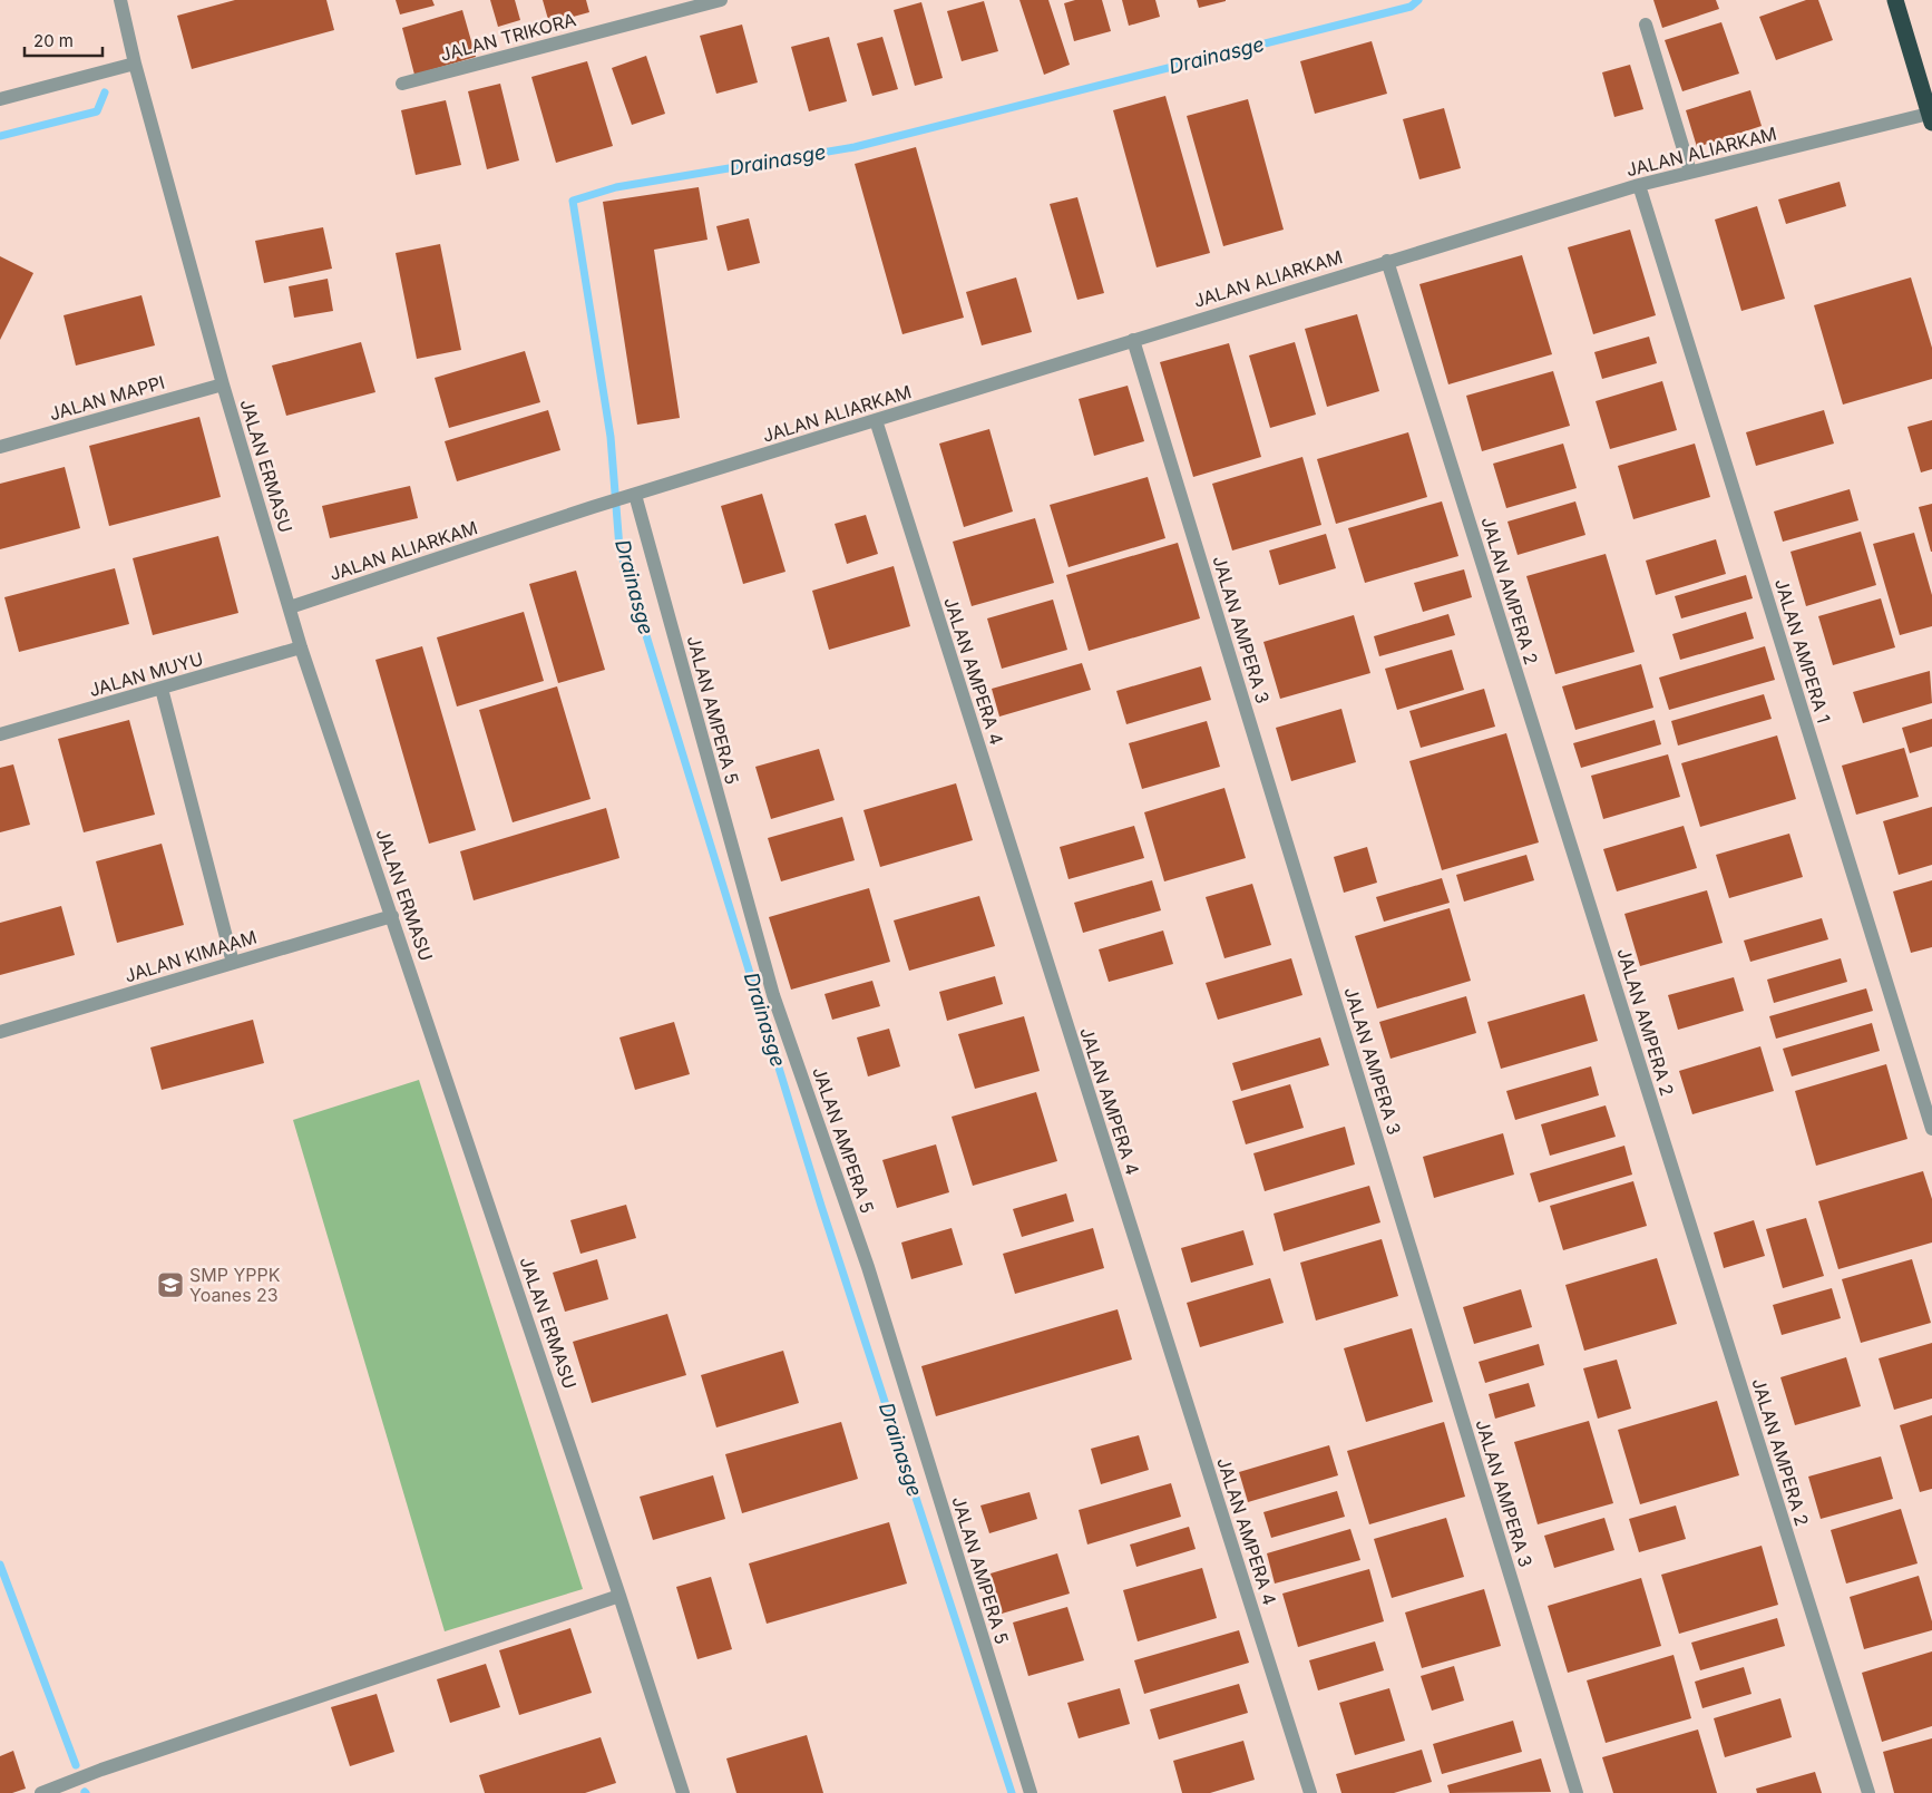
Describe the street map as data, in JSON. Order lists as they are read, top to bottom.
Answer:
{
  "streets": {
    "street": [
      "JALAN TRIKORA",
      "JALAN ALIARKAM",
      "JALAN MAPPI",
      "JALAN ERMASU",
      "JALAN AMPERA 2",
      "JALAN AMPERA 3",
      "JALAN AMPERA 1",
      "JALAN AMPERA 4",
      "JALAN MUYU",
      "JALAN AMPERA 5",
      "JALAN KIMAAM"
    ]
  },
  "crossings": [
    ["JALAN ALIARKAM", "JALAN ERMASU"],
    ["JALAN ALIARKAM", "JALAN AMPERA 2"],
    ["JALAN ALIARKAM", "JALAN AMPERA 3"],
    ["JALAN ALIARKAM", "JALAN AMPERA 1"],
    ["JALAN ALIARKAM", "JALAN AMPERA 4"],
    ["JALAN ALIARKAM", "JALAN AMPERA 5"],
    ["JALAN MAPPI", "JALAN ERMASU"],
    ["JALAN ERMASU", "JALAN MUYU"],
    ["JALAN ERMASU", "JALAN KIMAAM"]
  ],
  "water": ["Drainasge"],
  "places": {
    "school or university": ["SMP YPPK Yoanes 23"]
  },
  "scale_bar": "20 m"
}
